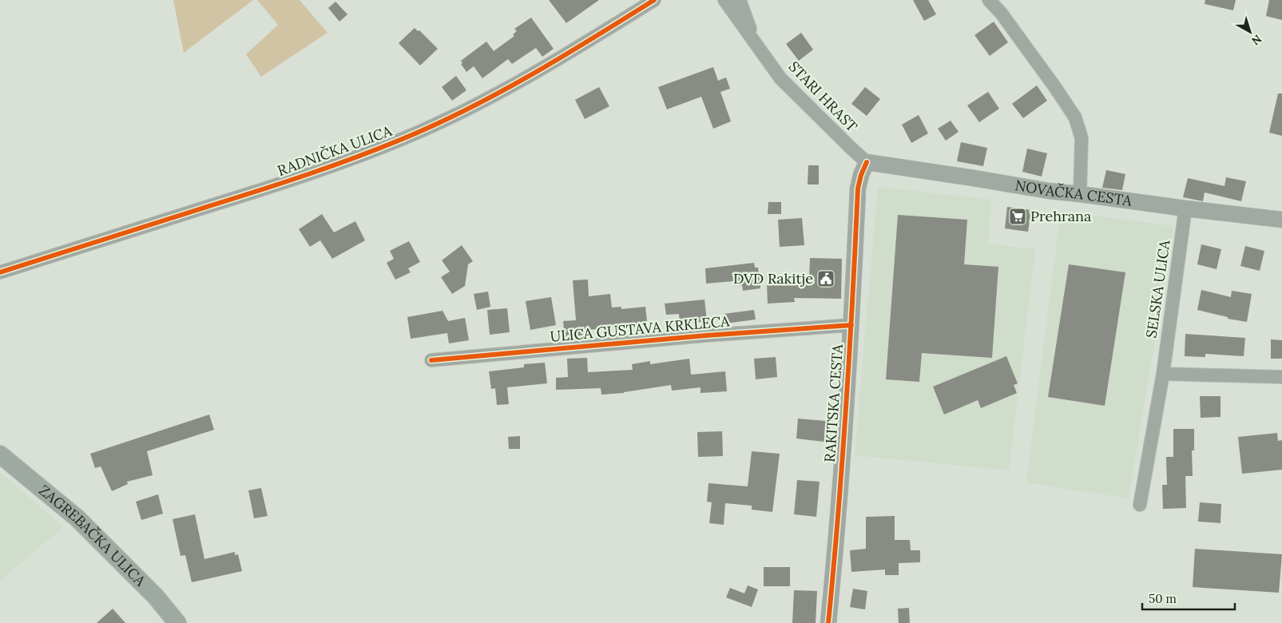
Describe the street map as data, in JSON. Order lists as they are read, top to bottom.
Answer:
{
  "streets": {
    "main road": ["ZAGREBAČKA ULICA"],
    "street": [
      "STARI HRAST",
      "RADNIČKA ULICA",
      "NOVAČKA CESTA",
      "SELSKA ULICA",
      "ULICA GUSTAVA KRKLECA",
      "RAKITSKA CESTA"
    ]
  },
  "crossings": [
    ["STARI HRAST", "NOVAČKA CESTA"],
    ["STARI HRAST", "RAKITSKA CESTA"],
    ["NOVAČKA CESTA", "SELSKA ULICA"],
    ["NOVAČKA CESTA", "RAKITSKA CESTA"],
    ["ULICA GUSTAVA KRKLECA", "RAKITSKA CESTA"]
  ],
  "places": {
    "supermarket": ["Prehrana"],
    "public building": ["DVD Rakitje"]
  },
  "scale_bar": "50 m",
  "north": "bottom right"
}
